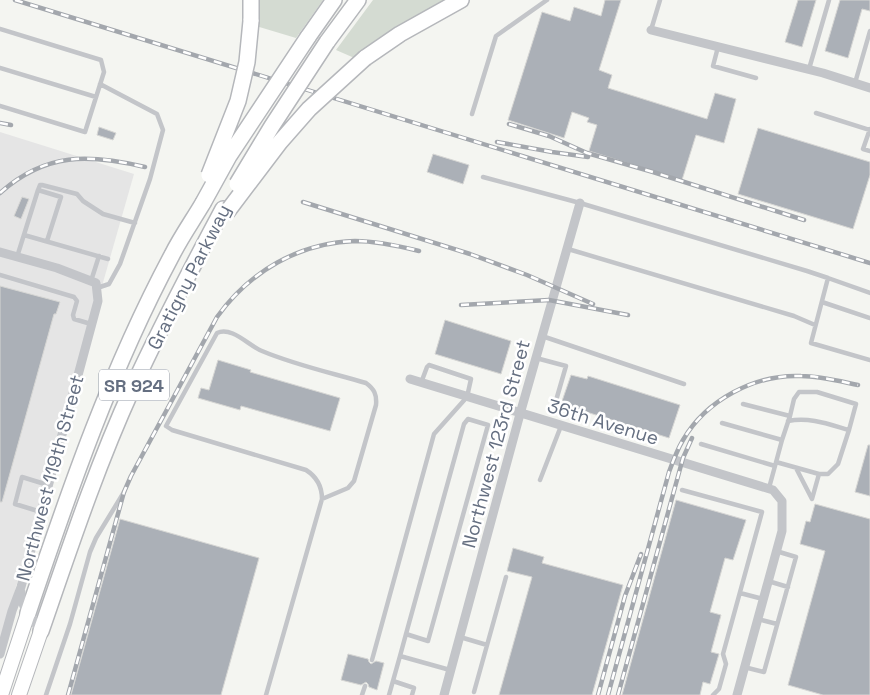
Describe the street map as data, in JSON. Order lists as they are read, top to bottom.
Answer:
{
  "streets": {
    "highway": ["Gratigny Parkway", "SR 924"],
    "street": ["36th Avenue", "Northwest 123rd Street", "Northwest 119th Street"]
  },
  "crossings": [
    ["Gratigny Parkway", "SR 924"],
    ["36th Avenue", "Northwest 123rd Street"]
  ]
}
